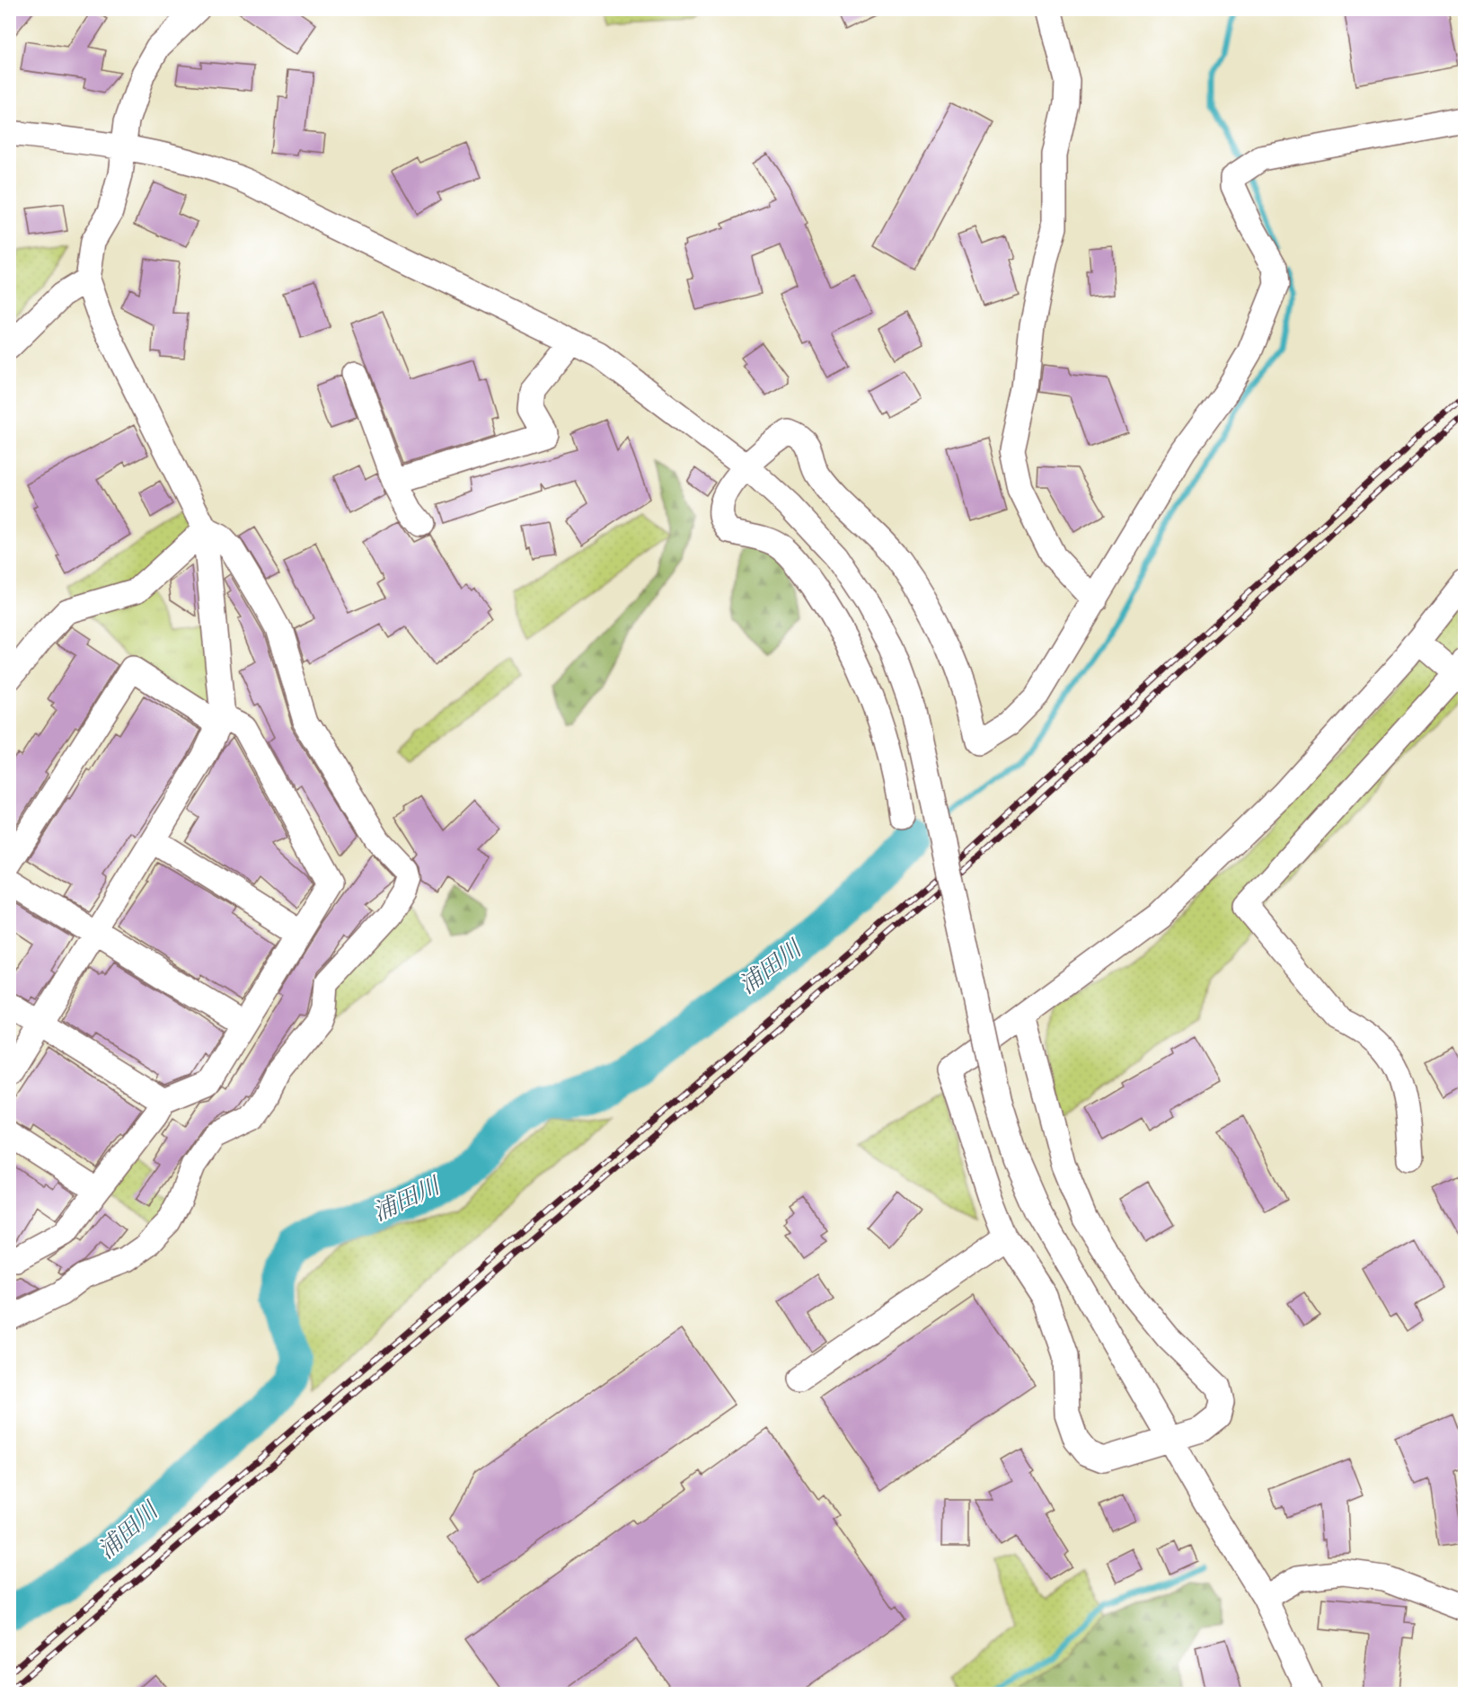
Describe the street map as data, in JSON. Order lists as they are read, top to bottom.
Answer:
{
  "water": ["浦田川"]
}
